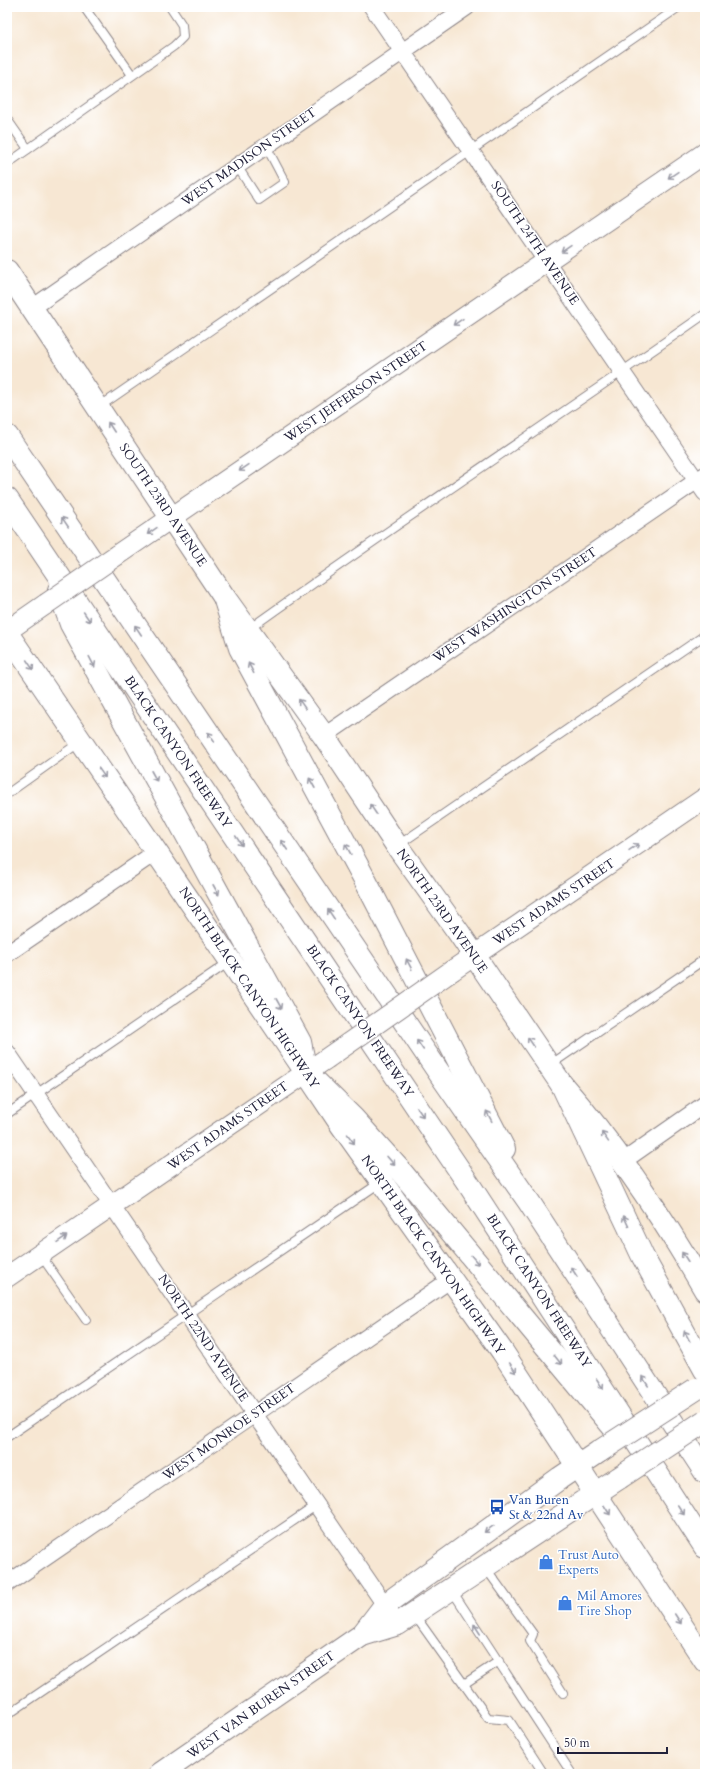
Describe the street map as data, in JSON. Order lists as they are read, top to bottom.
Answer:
{
  "streets": {
    "main road": [
      "SOUTH 23RD AVENUE",
      "BLACK CANYON FREEWAY",
      "NORTH 23RD AVENUE",
      "NORTH BLACK CANYON HIGHWAY",
      "WEST VAN BUREN STREET"
    ],
    "street": [
      "WEST MADISON STREET",
      "SOUTH 24TH AVENUE",
      "WEST JEFFERSON STREET",
      "WEST WASHINGTON STREET",
      "WEST ADAMS STREET",
      "NORTH 22ND AVENUE",
      "WEST MONROE STREET"
    ]
  },
  "crossings": [
    ["WEST MADISON STREET", "SOUTH 24TH AVENUE"],
    ["WEST MADISON STREET", "SOUTH 23RD AVENUE"],
    ["SOUTH 24TH AVENUE", "WEST JEFFERSON STREET"],
    ["SOUTH 24TH AVENUE", "WEST WASHINGTON STREET"],
    ["WEST JEFFERSON STREET", "SOUTH 23RD AVENUE"],
    ["WEST JEFFERSON STREET", "NORTH BLACK CANYON HIGHWAY"],
    ["SOUTH 23RD AVENUE", "WEST WASHINGTON STREET"],
    ["SOUTH 23RD AVENUE", "NORTH 23RD AVENUE"],
    ["WEST WASHINGTON STREET", "NORTH 23RD AVENUE"],
    ["WEST ADAMS STREET", "NORTH 23RD AVENUE"],
    ["WEST ADAMS STREET", "NORTH BLACK CANYON HIGHWAY"],
    ["WEST ADAMS STREET", "NORTH 22ND AVENUE"],
    ["NORTH BLACK CANYON HIGHWAY", "WEST MONROE STREET"],
    ["NORTH BLACK CANYON HIGHWAY", "WEST VAN BUREN STREET"],
    ["NORTH 22ND AVENUE", "WEST MONROE STREET"],
    ["NORTH 22ND AVENUE", "WEST VAN BUREN STREET"]
  ],
  "one_way": ["WEST JEFFERSON STREET", "WEST ADAMS STREET"],
  "places": {
    "bus stop": ["Van Buren St & 22nd Av"],
    "shop": ["Trust Auto Experts", "Mil Amores Tire Shop"]
  },
  "scale_bar": "50 m"
}
